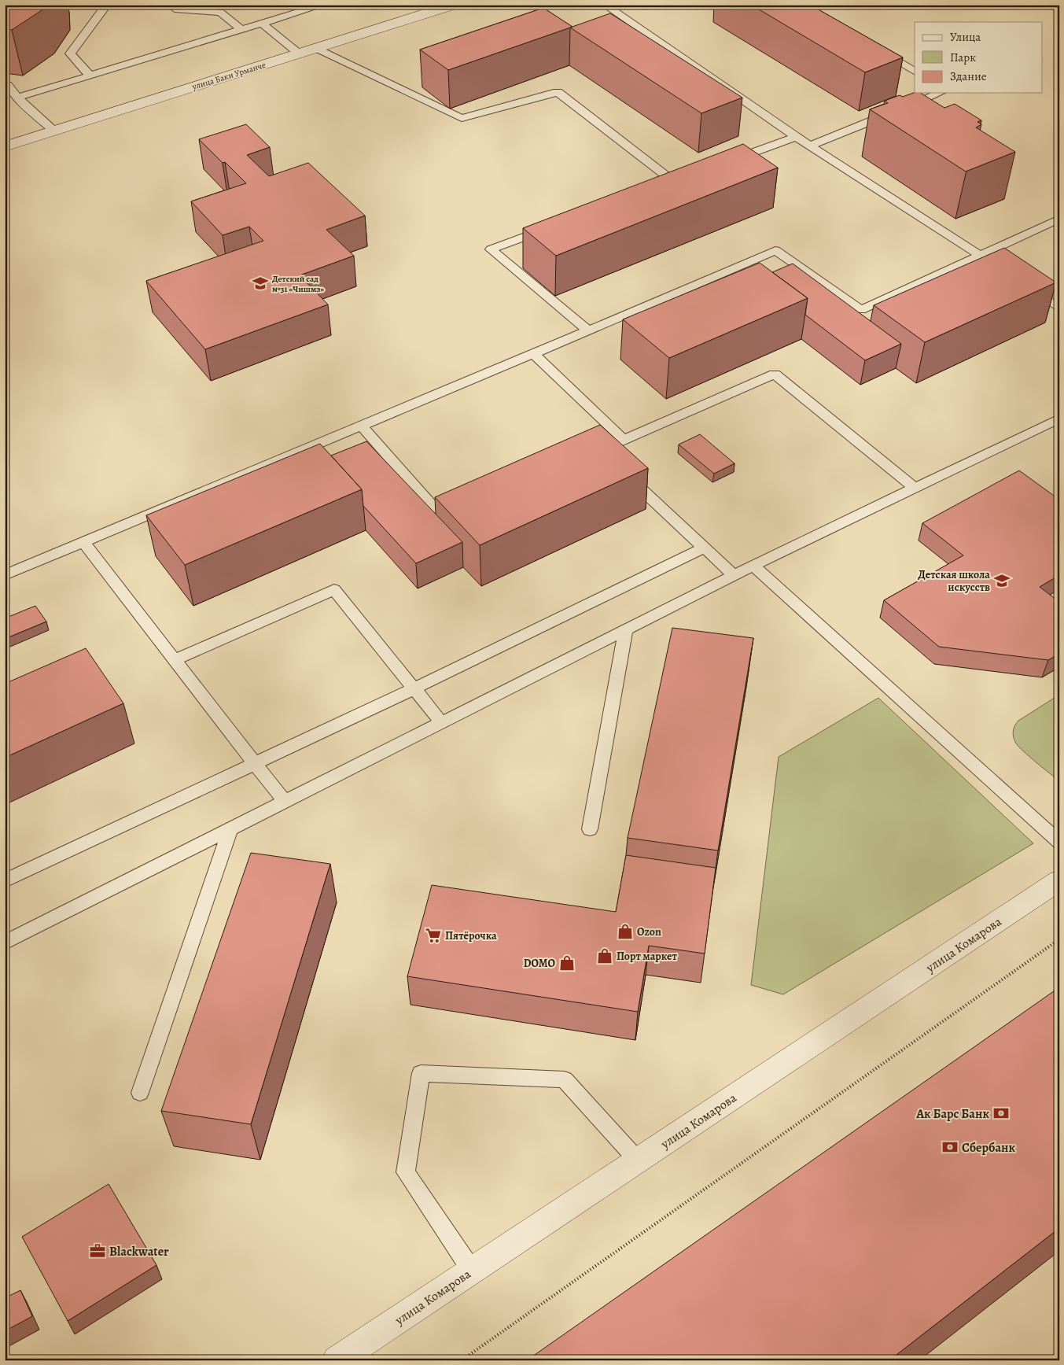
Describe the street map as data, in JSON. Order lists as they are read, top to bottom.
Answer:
{
  "streets": {
    "street": ["улица Баки Урманче", "улица Комарова"]
  },
  "places": {
    "school or university": ["Детский сад №31 «Чишмэ»", "Детская школа искусств"],
    "shop": ["Ozon", "Порт маркет", "DOMO"],
    "supermarket": ["Пятёрочка"],
    "bank": ["Ак Барс Банк", "Сбербанк"],
    "office": ["Blackwater"]
  },
  "legend": ["Улица", "Парк", "Здание"]
}
